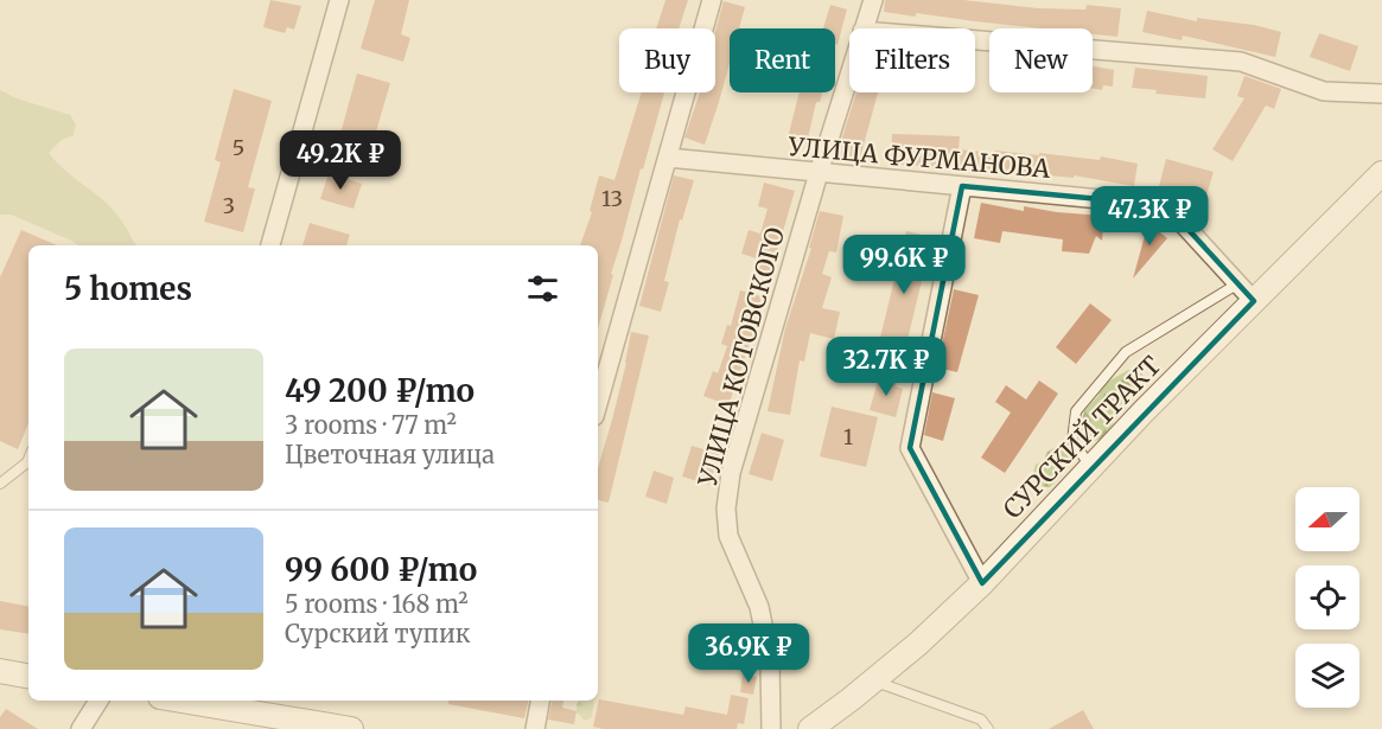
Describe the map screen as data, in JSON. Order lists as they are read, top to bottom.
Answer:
{
  "streets": {
    "street": ["УЛИЦА ФУРМАНОВА", "УЛИЦА КОТОВСКОГО", "СУРСКИЙ ТРАКТ"]
  },
  "crossings": [
    ["УЛИЦА ФУРМАНОВА", "УЛИЦА КОТОВСКОГО"],
    ["УЛИЦА ФУРМАНОВА", "СУРСКИЙ ТРАКТ"]
  ],
  "house_numbers": [
    "5",
    "13",
    "3",
    "1"
  ],
  "north": "left",
  "page": {
    "chip": [
      "Buy",
      "Rent",
      "Filters",
      "New"
    ],
    "price": [
      "49.2K ₽",
      "47.3K ₽",
      "99.6K ₽",
      "32.7K ₽",
      "36.9K ₽"
    ],
    "heading": "5 homes",
    "list": [
      {
        "name": "49 200 ₽/mo",
        "note": "3 rooms · 77 m² · Цветочная улица"
      },
      {
        "name": "99 600 ₽/mo",
        "note": "5 rooms · 168 m² · Сурский тупик"
      }
    ]
  }
}
